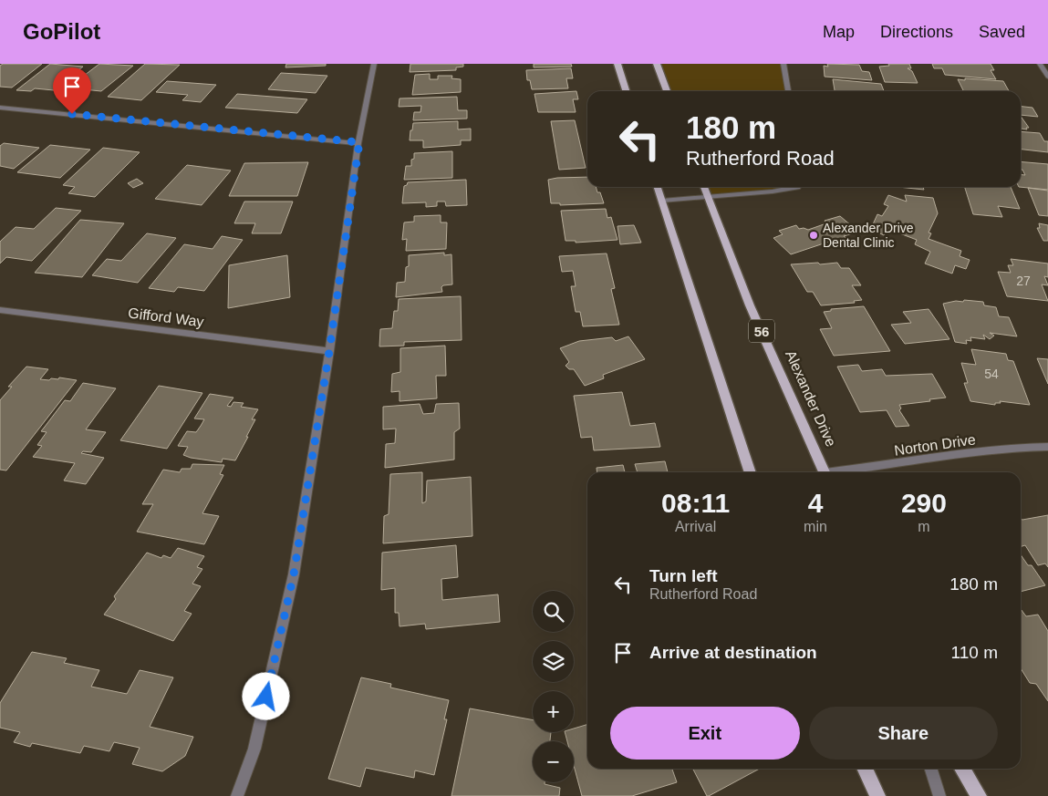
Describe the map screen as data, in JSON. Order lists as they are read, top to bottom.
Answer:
{
  "streets": {
    "main road": ["56", "Alexander Drive"],
    "street": ["Gifford Way", "Norton Drive"]
  },
  "places": ["Alexander Drive Dental Clinic"],
  "house_numbers": ["27", "54"],
  "page": {
    "header": "GoPilot",
    "nav": ["Map", "Directions", "Saved"],
    "turn": ["180 m", "Rutherford Road"],
    "eta": [
      "08:11",
      "Arrival",
      "4",
      "min",
      "290",
      "m"
    ],
    "list": [
      {
        "name": "Turn left",
        "note": "Rutherford Road",
        "value": "180 m"
      },
      {
        "name": "Arrive at destination",
        "value": "110 m"
      }
    ],
    "map_buttons": ["+", "−"],
    "buttons": ["Exit", "Share"]
  }
}
